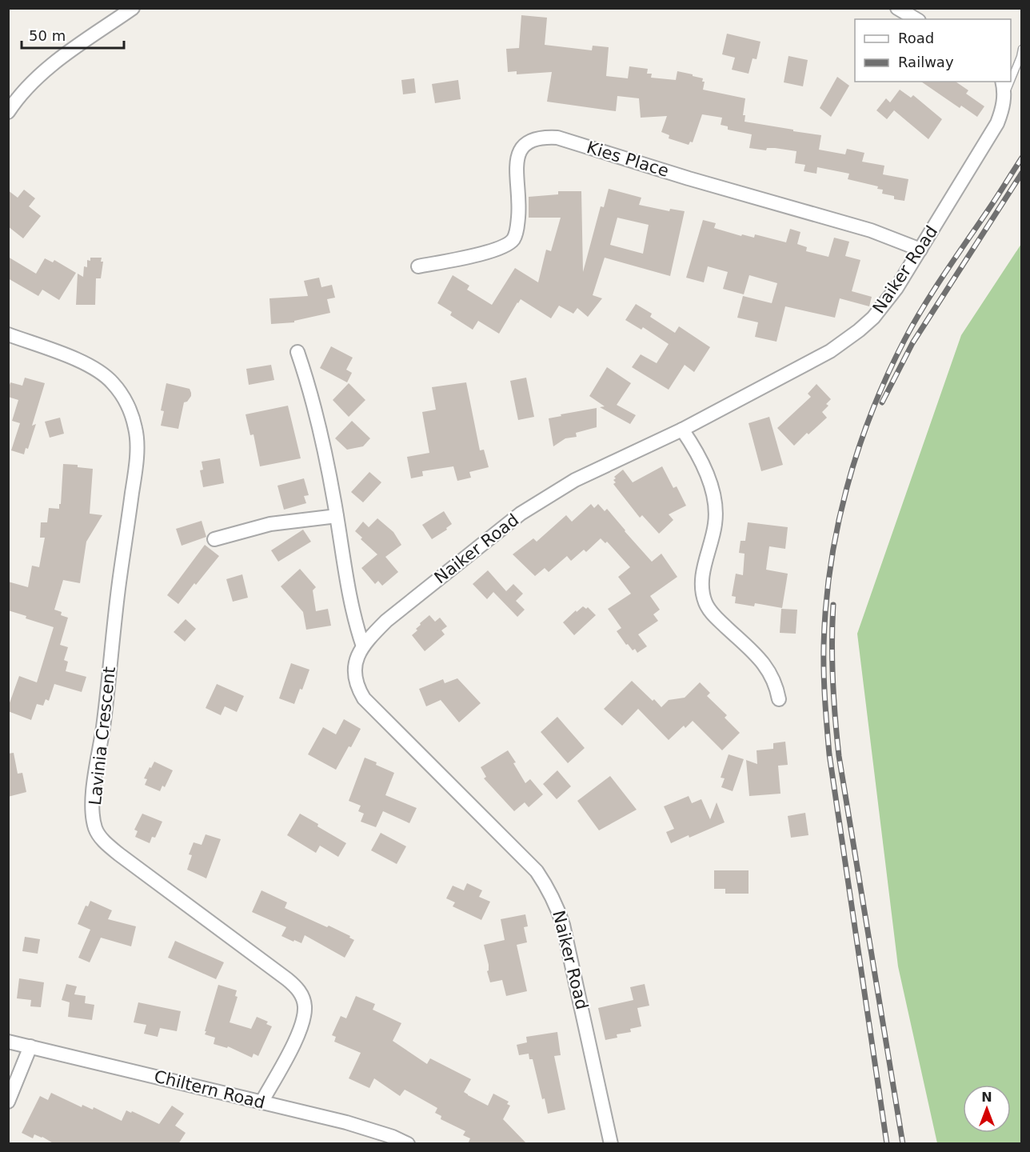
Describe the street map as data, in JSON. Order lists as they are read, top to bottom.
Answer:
{
  "streets": {
    "street": [
      "Kies Place",
      "Naiker Road",
      "Lavinia Crescent",
      "Chiltern Road"
    ]
  },
  "crossings": [
    ["Kies Place", "Naiker Road"],
    ["Lavinia Crescent", "Chiltern Road"]
  ],
  "legend": ["Road", "Railway"],
  "scale_bar": "50 m",
  "north": "top"
}
